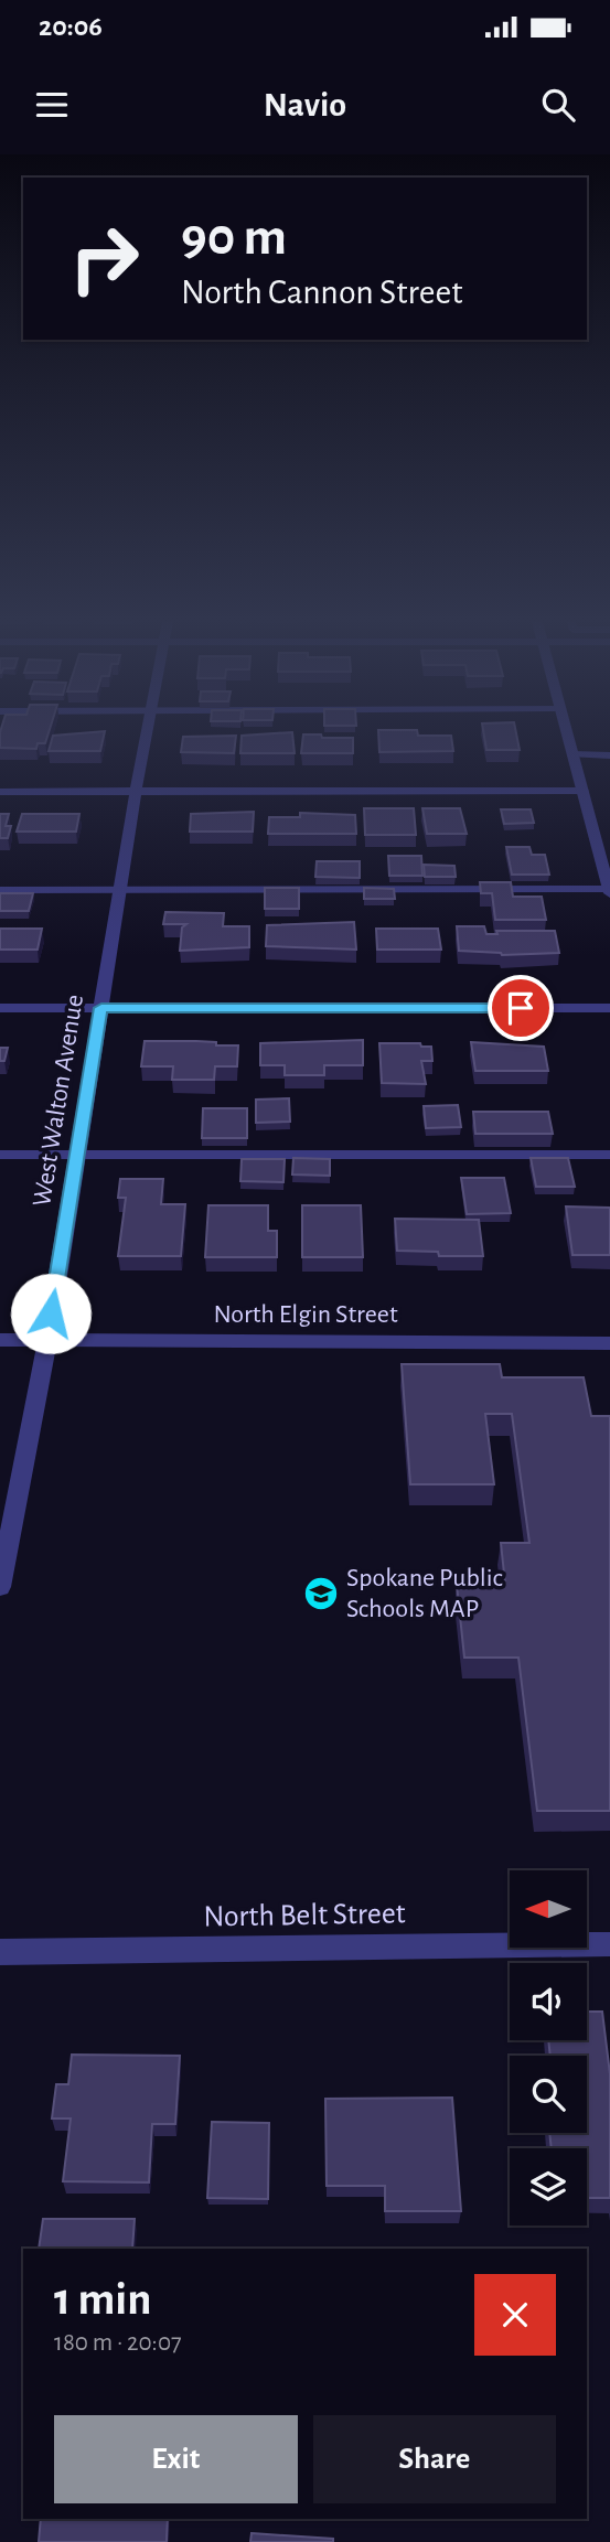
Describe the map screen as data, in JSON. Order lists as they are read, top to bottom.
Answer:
{
  "streets": {
    "street": ["West Walton Avenue", "North Elgin Street", "North Belt Street"]
  },
  "crossings": [
    ["West Walton Avenue", "North Elgin Street"]
  ],
  "places": {
    "school or university": ["Spokane Public Schools MAP"]
  },
  "north": "left",
  "page": {
    "status": "20:06",
    "header": "Navio",
    "turn": ["90 m", "North Cannon Street"],
    "heading": ["1 min", "180 m · 20:07"],
    "buttons": ["Exit", "Share"]
  }
}
